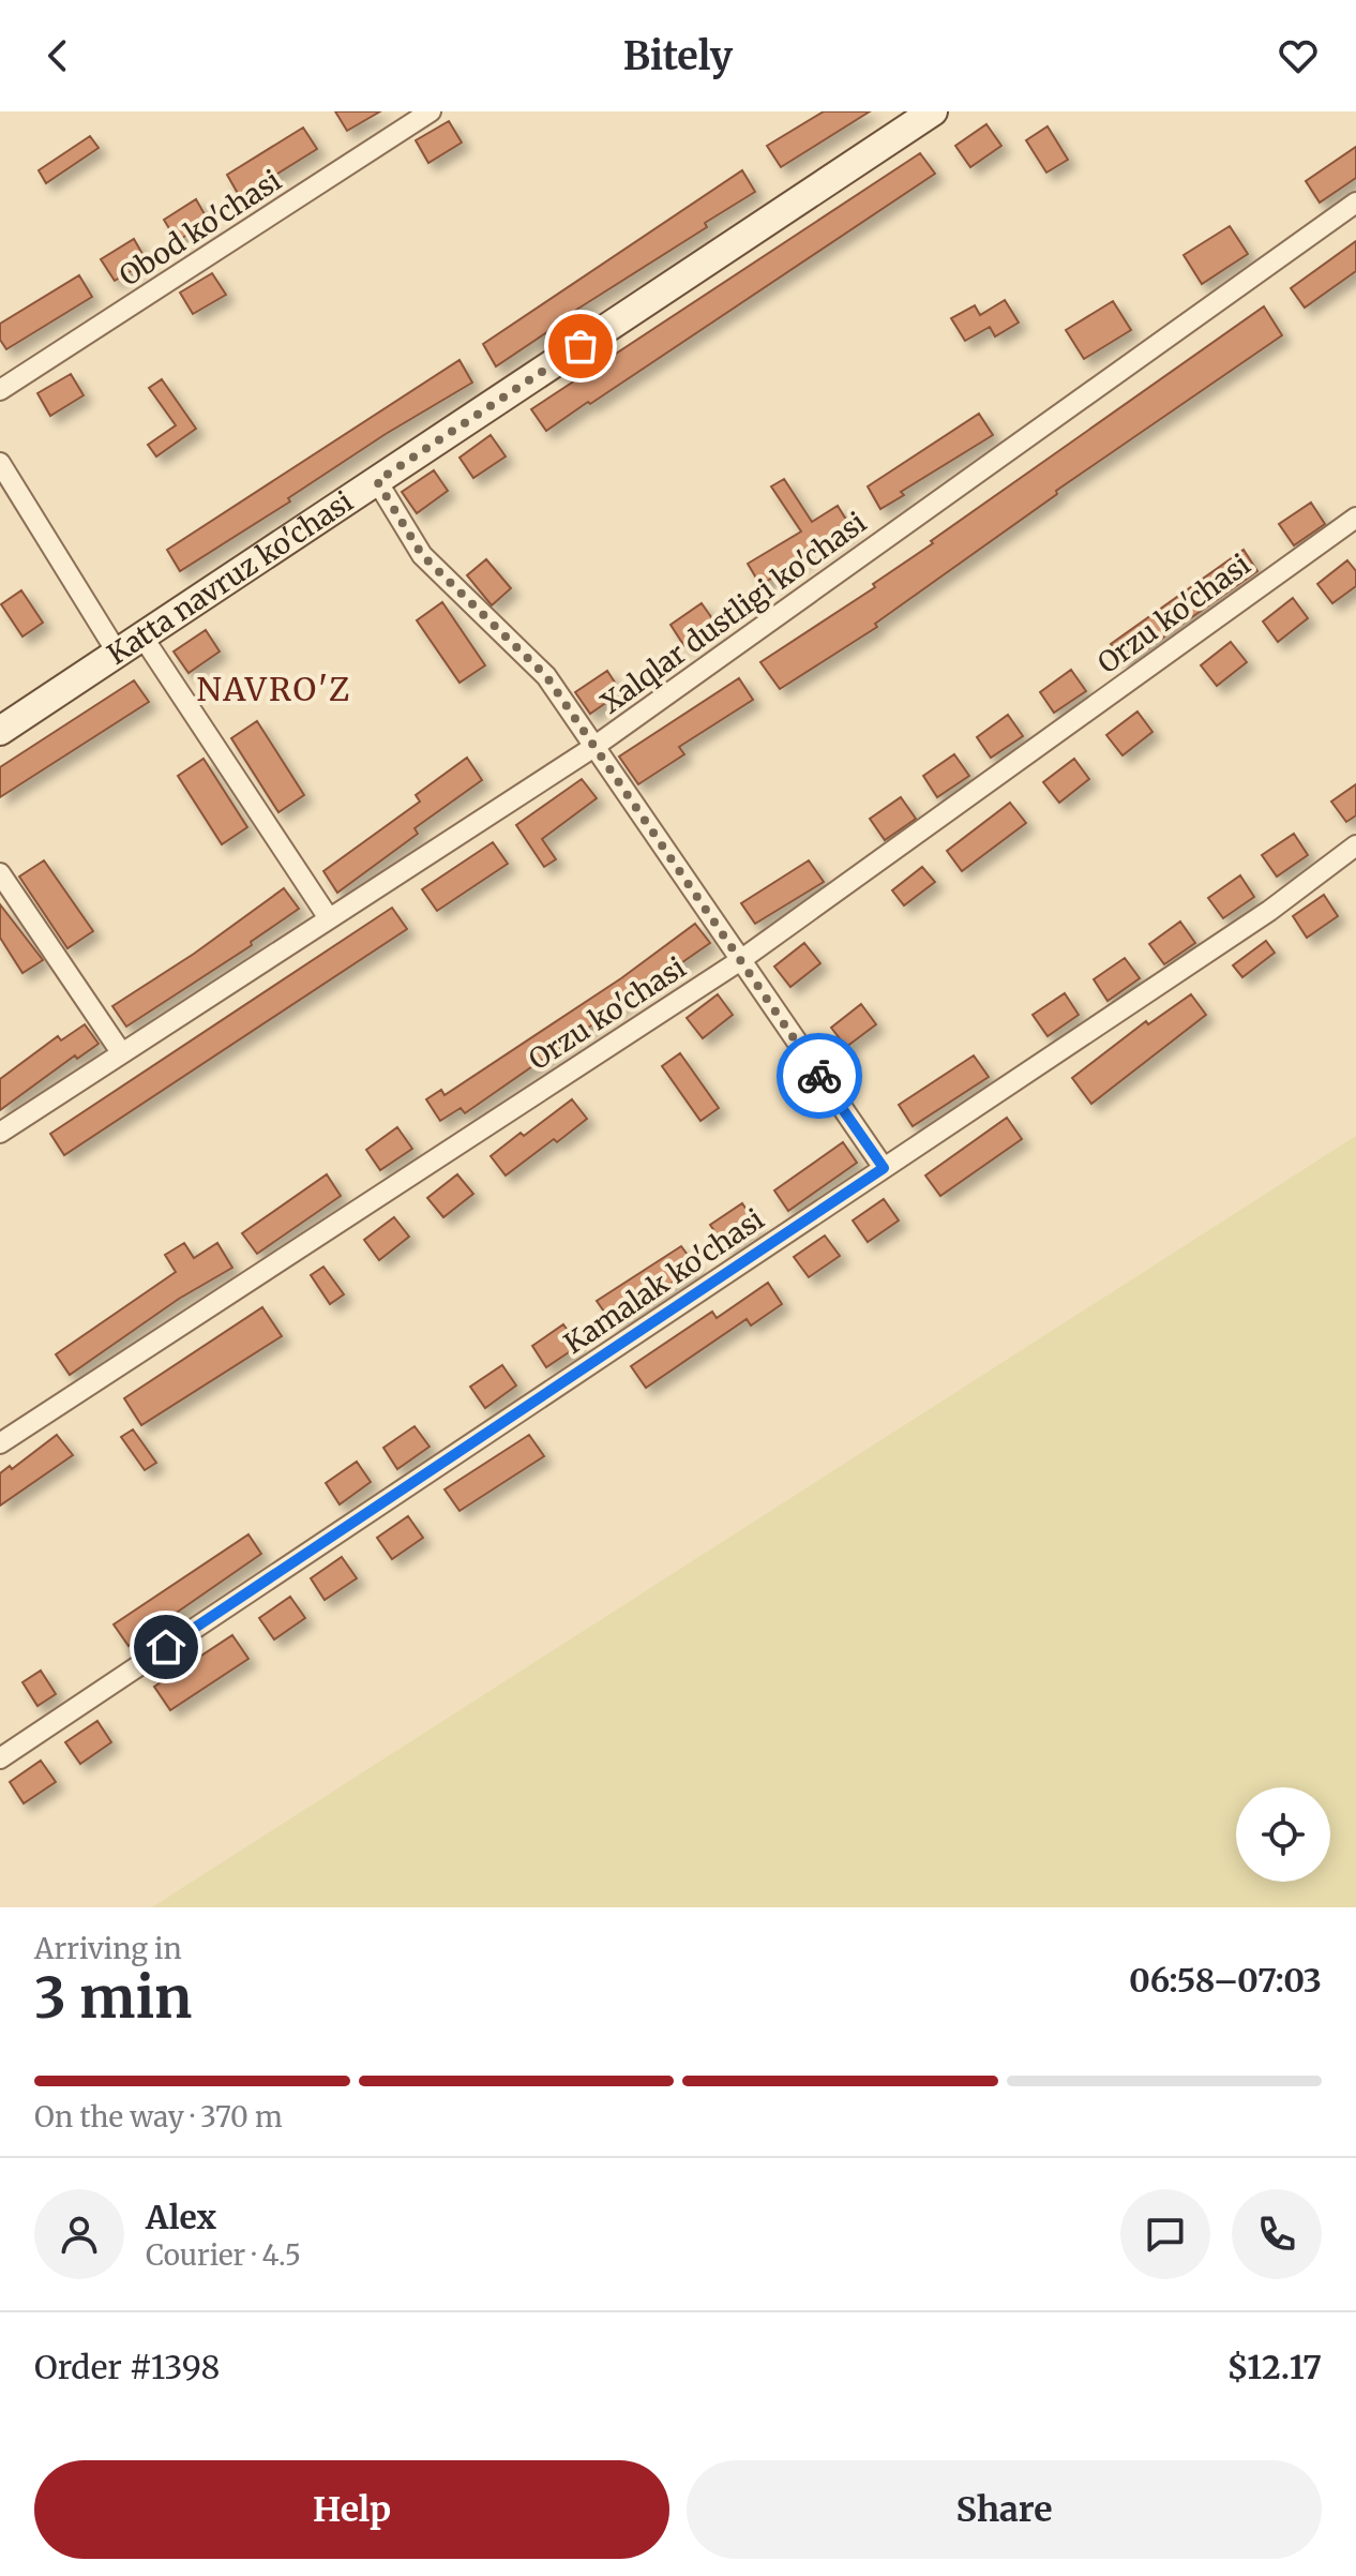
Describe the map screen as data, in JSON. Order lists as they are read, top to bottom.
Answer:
{
  "streets": {
    "street": [
      "Obod ko'chasi",
      "Katta navruz ko'chasi",
      "Xalqlar dustligi ko'chasi",
      "Orzu ko'chasi",
      "Kamalak ko'chasi"
    ]
  },
  "districts": ["NAVRO'Z"],
  "page": {
    "header": "Bitely",
    "heading": ["3 min", "Arriving in", "06:58–07:03"],
    "panel": [
      "Alex",
      "Courier · 4.5",
      "Order #1398",
      "$12.17"
    ],
    "bar": "On the way · 370 m",
    "buttons": ["Help", "Share"]
  }
}
